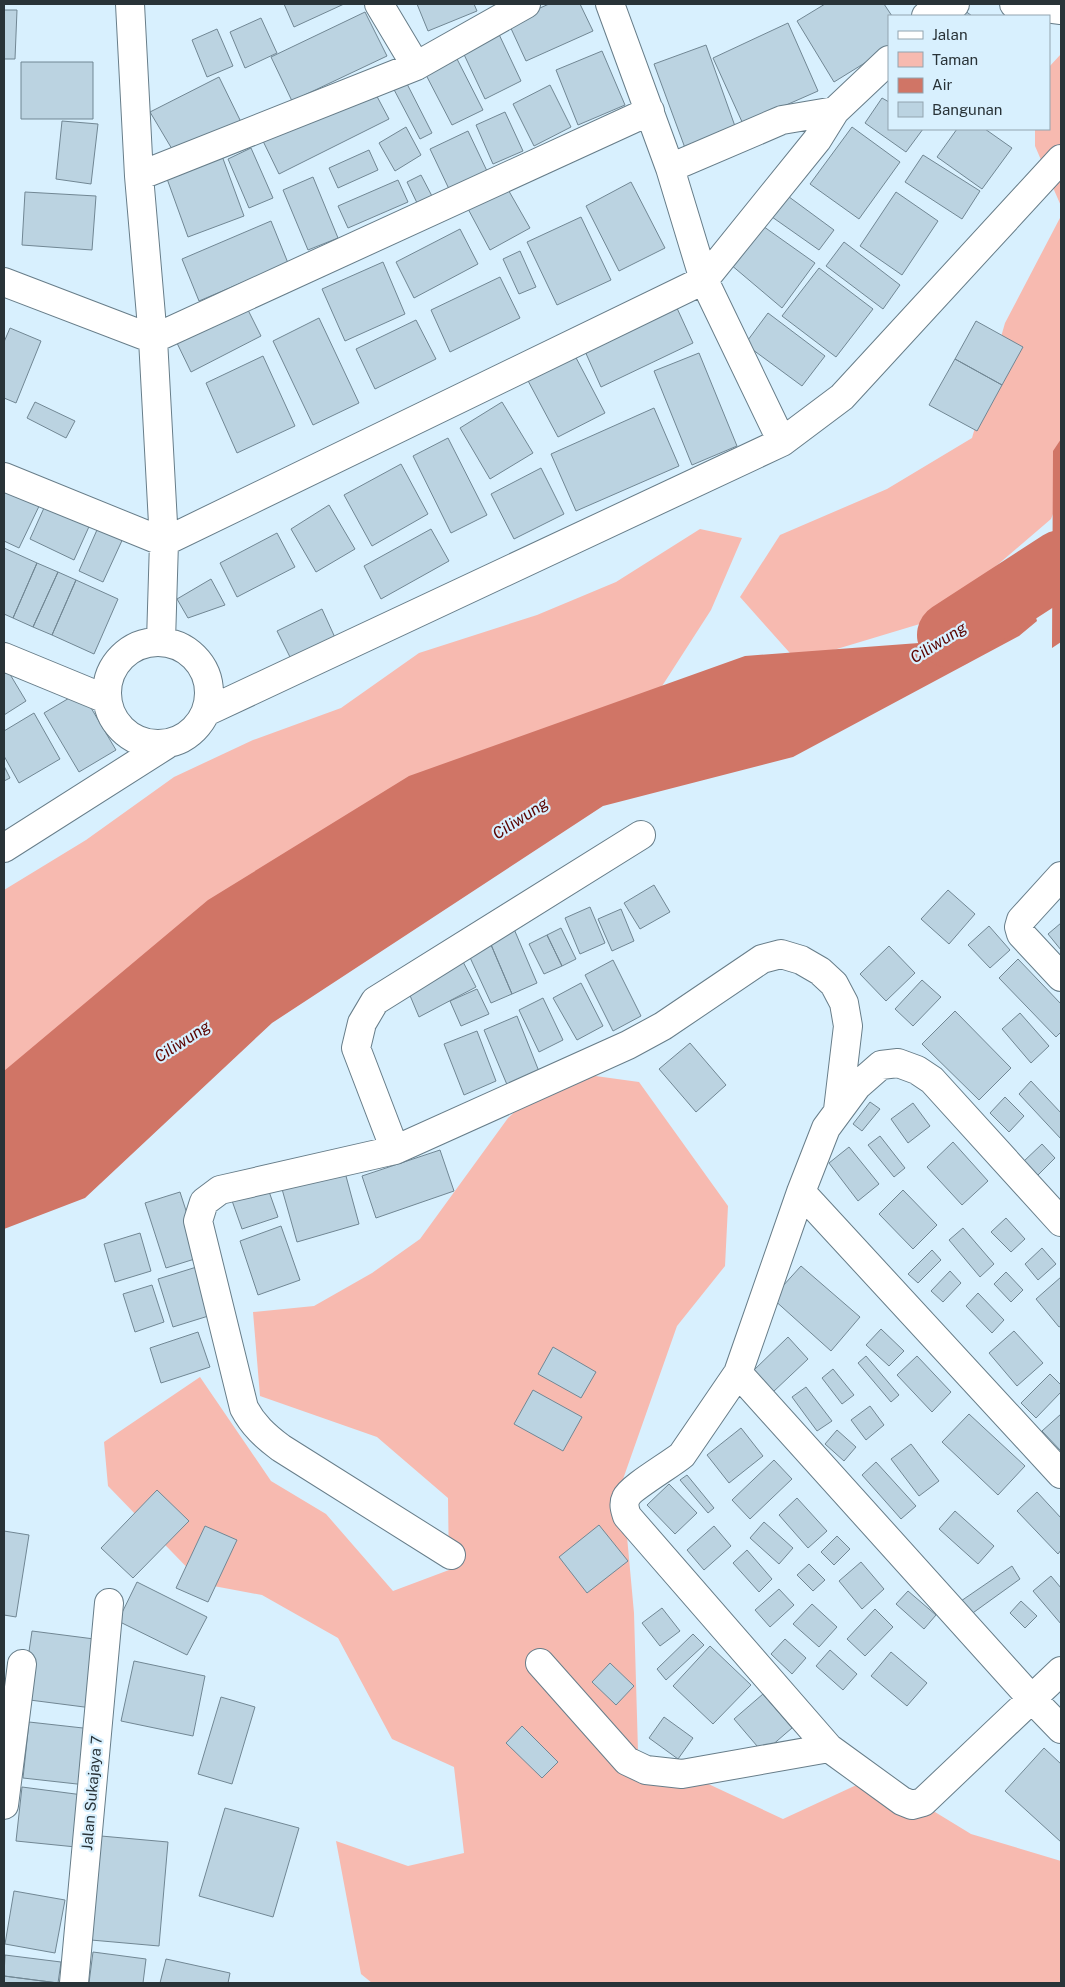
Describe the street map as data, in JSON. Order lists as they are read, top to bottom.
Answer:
{
  "streets": {
    "street": ["Jalan Sukajaya 7"]
  },
  "water": ["Ciliwung"],
  "legend": [
    "Jalan",
    "Taman",
    "Air",
    "Bangunan"
  ]
}
